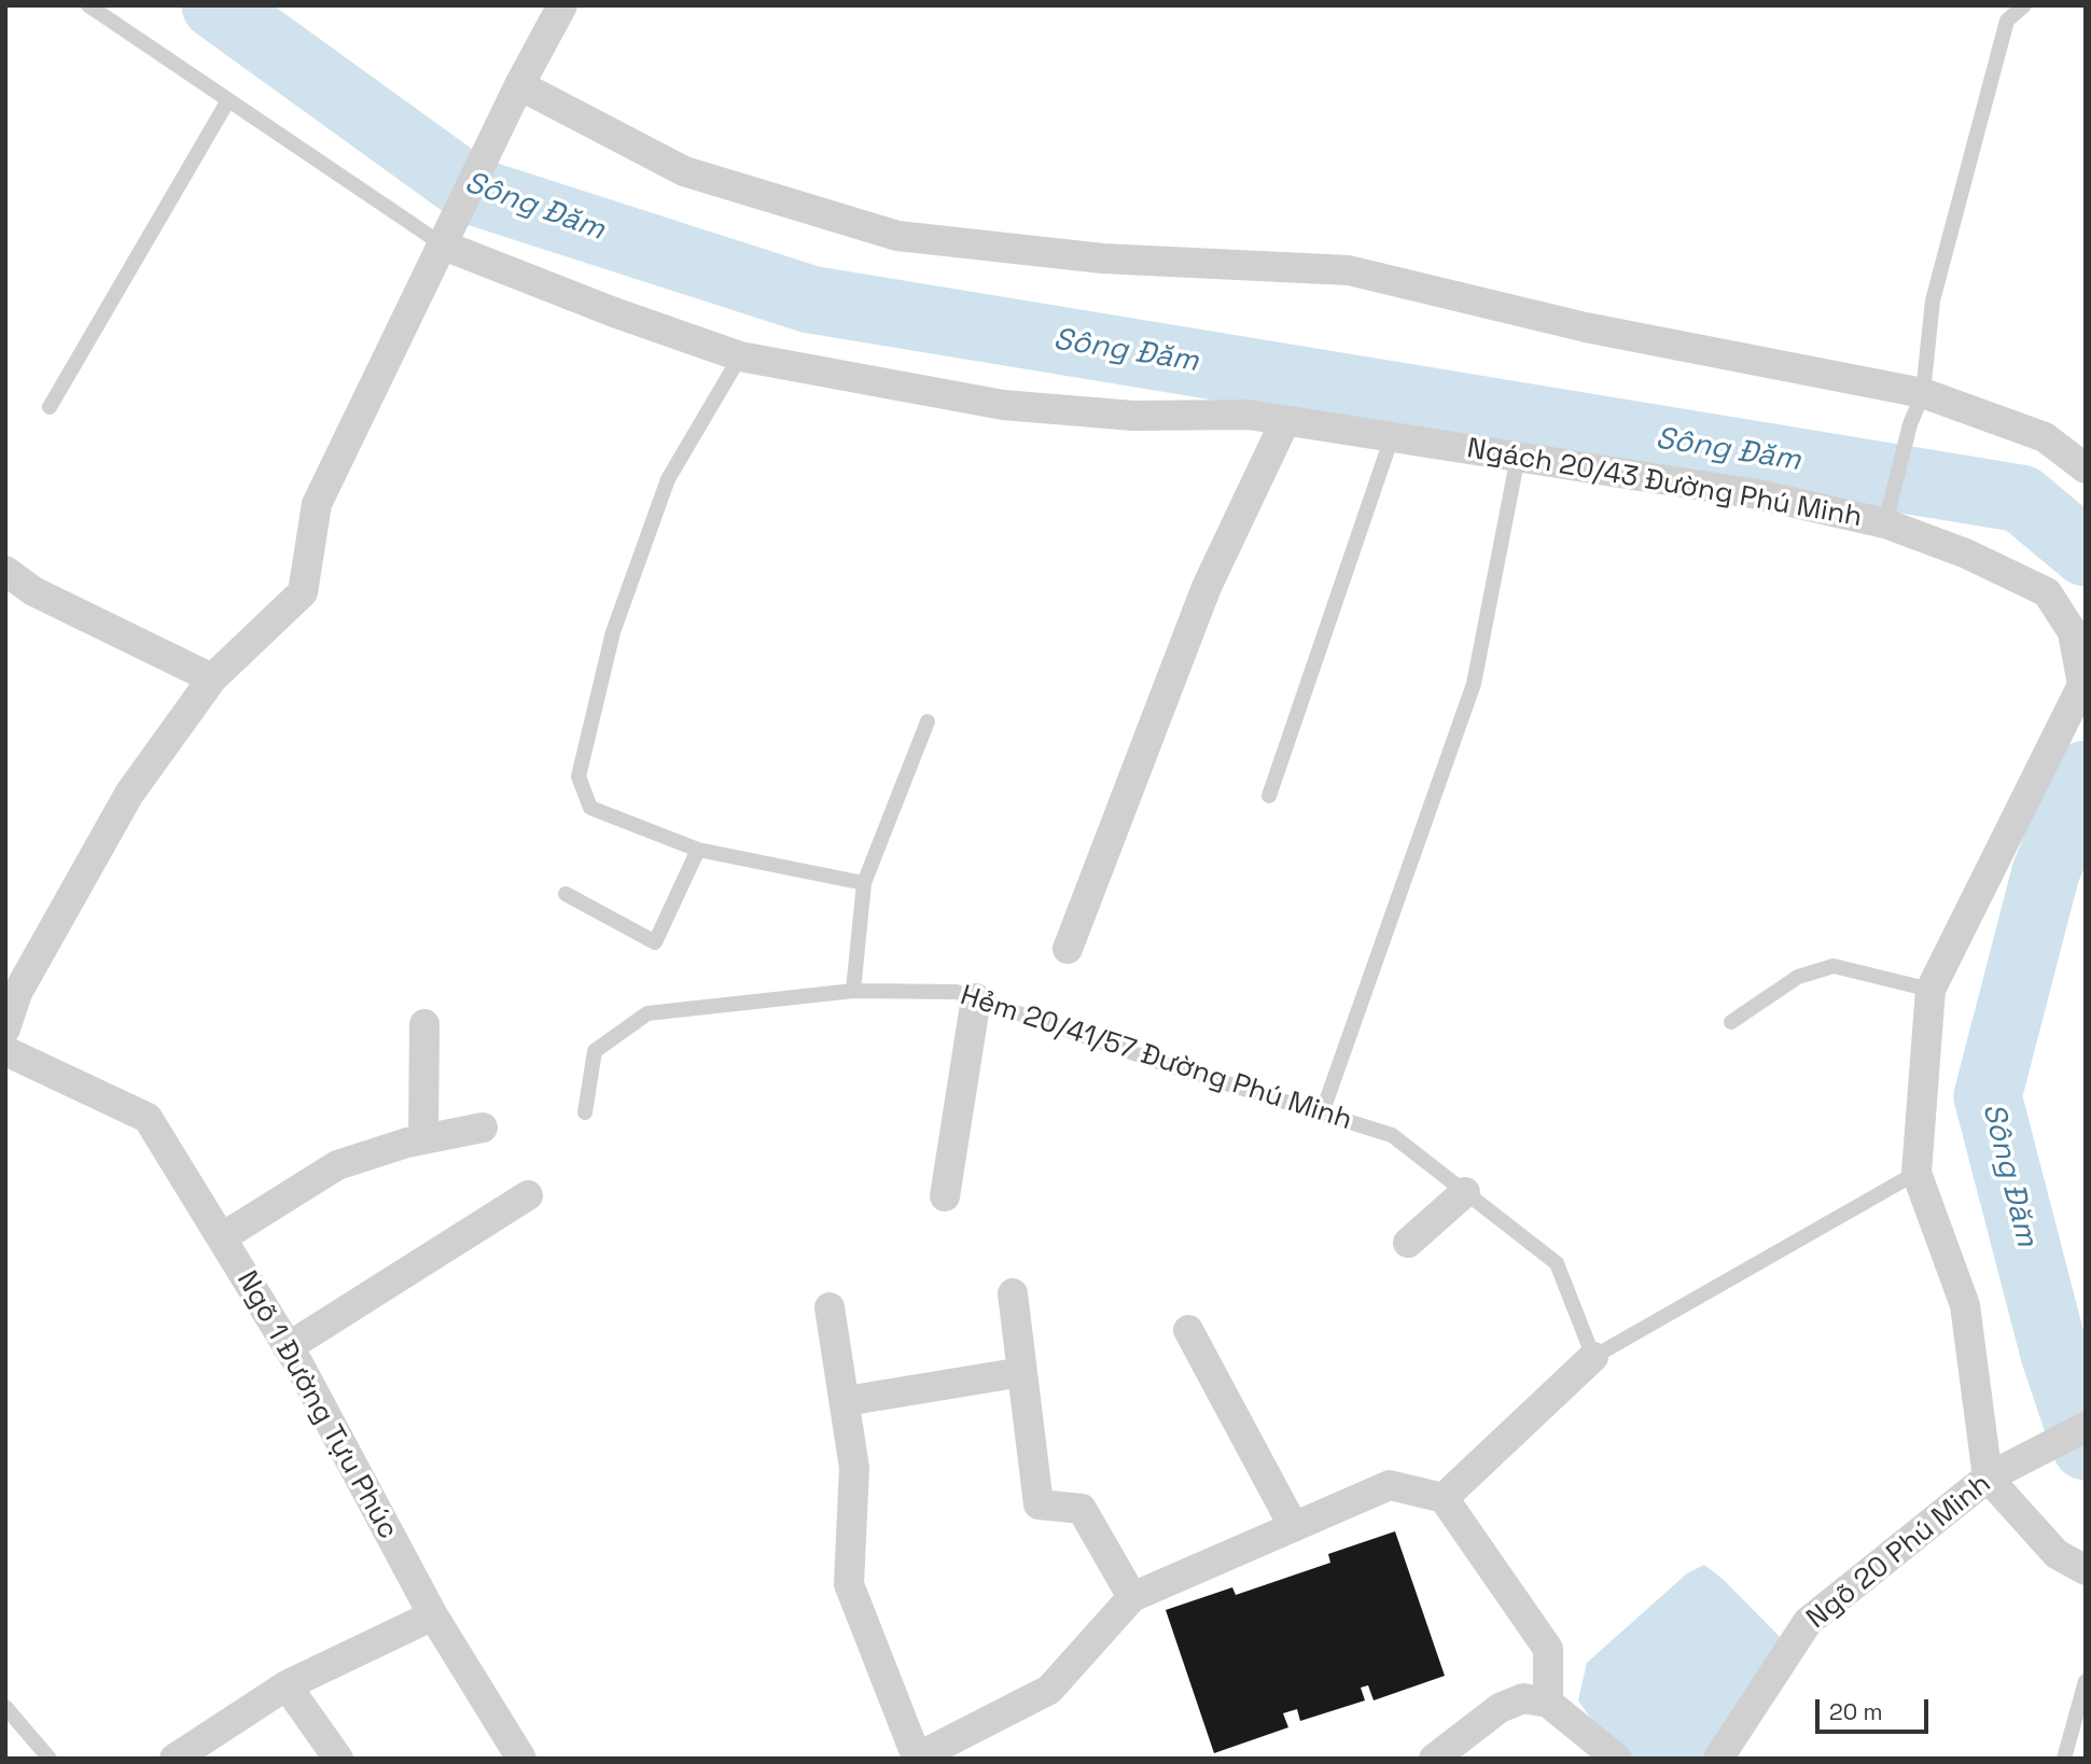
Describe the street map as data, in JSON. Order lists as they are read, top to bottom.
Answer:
{
  "streets": {
    "street": ["Ngách 20/43 Đường Phú Minh", "Ngõ 1 Đường Tựu Phúc", "Ngõ 20 Phú Minh"],
    "lane": ["Hẻm 20/41/57 Đường Phú Minh"]
  },
  "crossings": [
    ["Ngách 20/43 Đường Phú Minh", "Ngõ 20 Phú Minh"]
  ],
  "water": ["Sông Đăm"],
  "scale_bar": "20 m"
}
